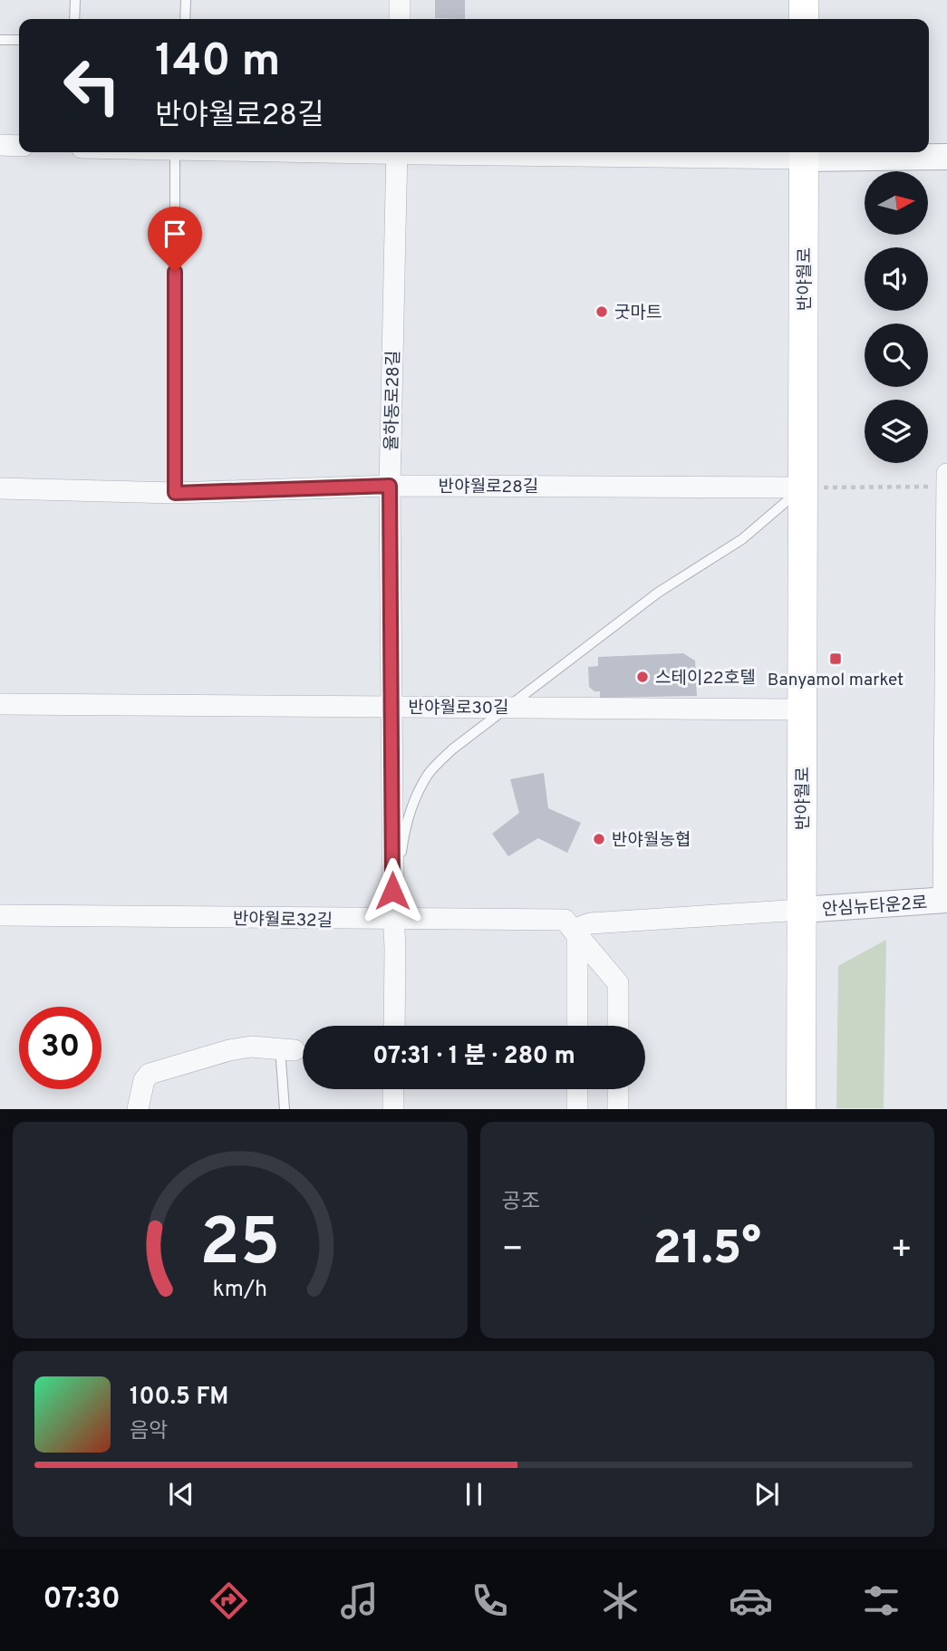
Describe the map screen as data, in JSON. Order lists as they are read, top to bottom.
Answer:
{
  "streets": {
    "main road": ["반야월로"],
    "street": [
      "율하동로28길",
      "반야월로28길",
      "반야월로30길",
      "안심뉴타운2로",
      "반야월로32길"
    ]
  },
  "crossings": [
    ["반야월로", "반야월로28길"],
    ["반야월로", "반야월로30길"],
    ["반야월로", "안심뉴타운2로"],
    ["반야월로", "반야월로32길"],
    ["율하동로28길", "반야월로28길"],
    ["율하동로28길", "반야월로30길"],
    ["율하동로28길", "반야월로32길"],
    ["안심뉴타운2로", "반야월로32길"]
  ],
  "places": {
    "other": ["굿마트", "스테이22호텔", "반야월농협"],
    "transit": ["Banyamol market"]
  },
  "north": "right",
  "page": {
    "turn": ["140 m", "반야월로28길"],
    "limit": "30",
    "trip": "07:31 · 1 분 · 280 m",
    "tile": "공조",
    "heat": ["−", "21.5°", "+"],
    "song": ["100.5 FM", "음악"],
    "tabs": "07:30",
    "gauge": ["25", "km/h"]
  }
}
